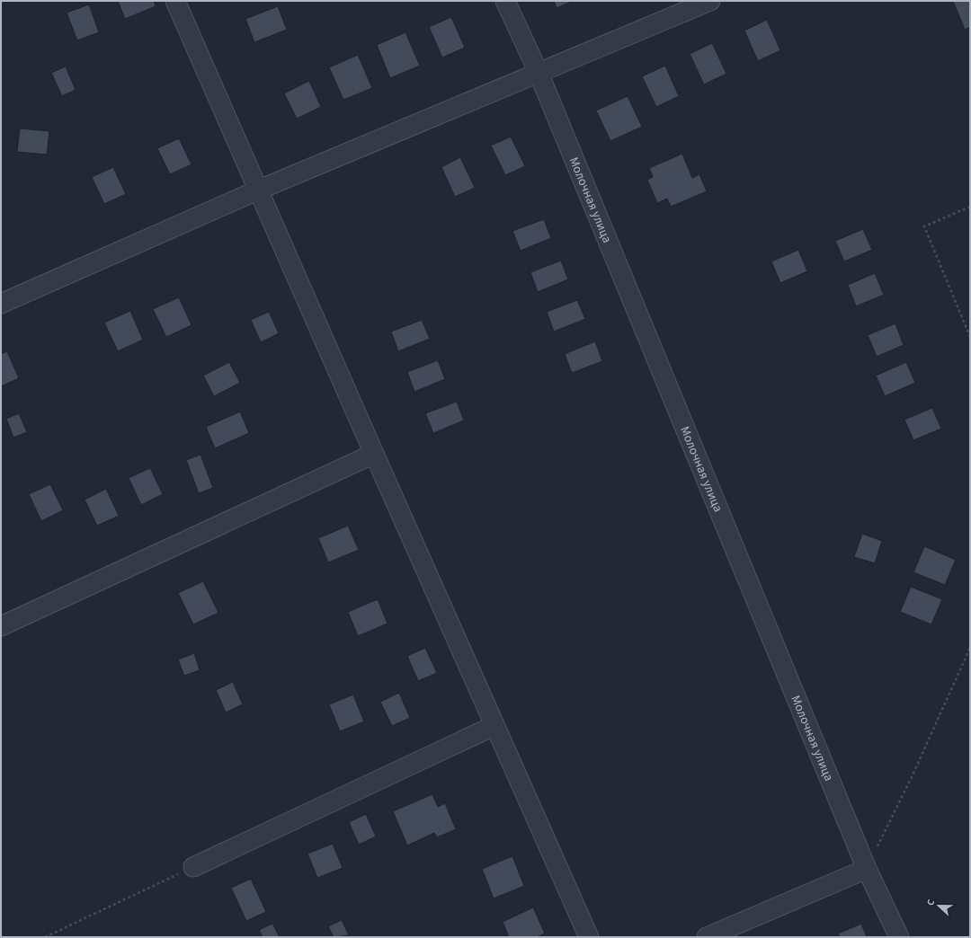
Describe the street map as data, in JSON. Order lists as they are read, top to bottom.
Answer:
{
  "streets": {
    "street": ["Молочная улица"]
  },
  "north": "left"
}
